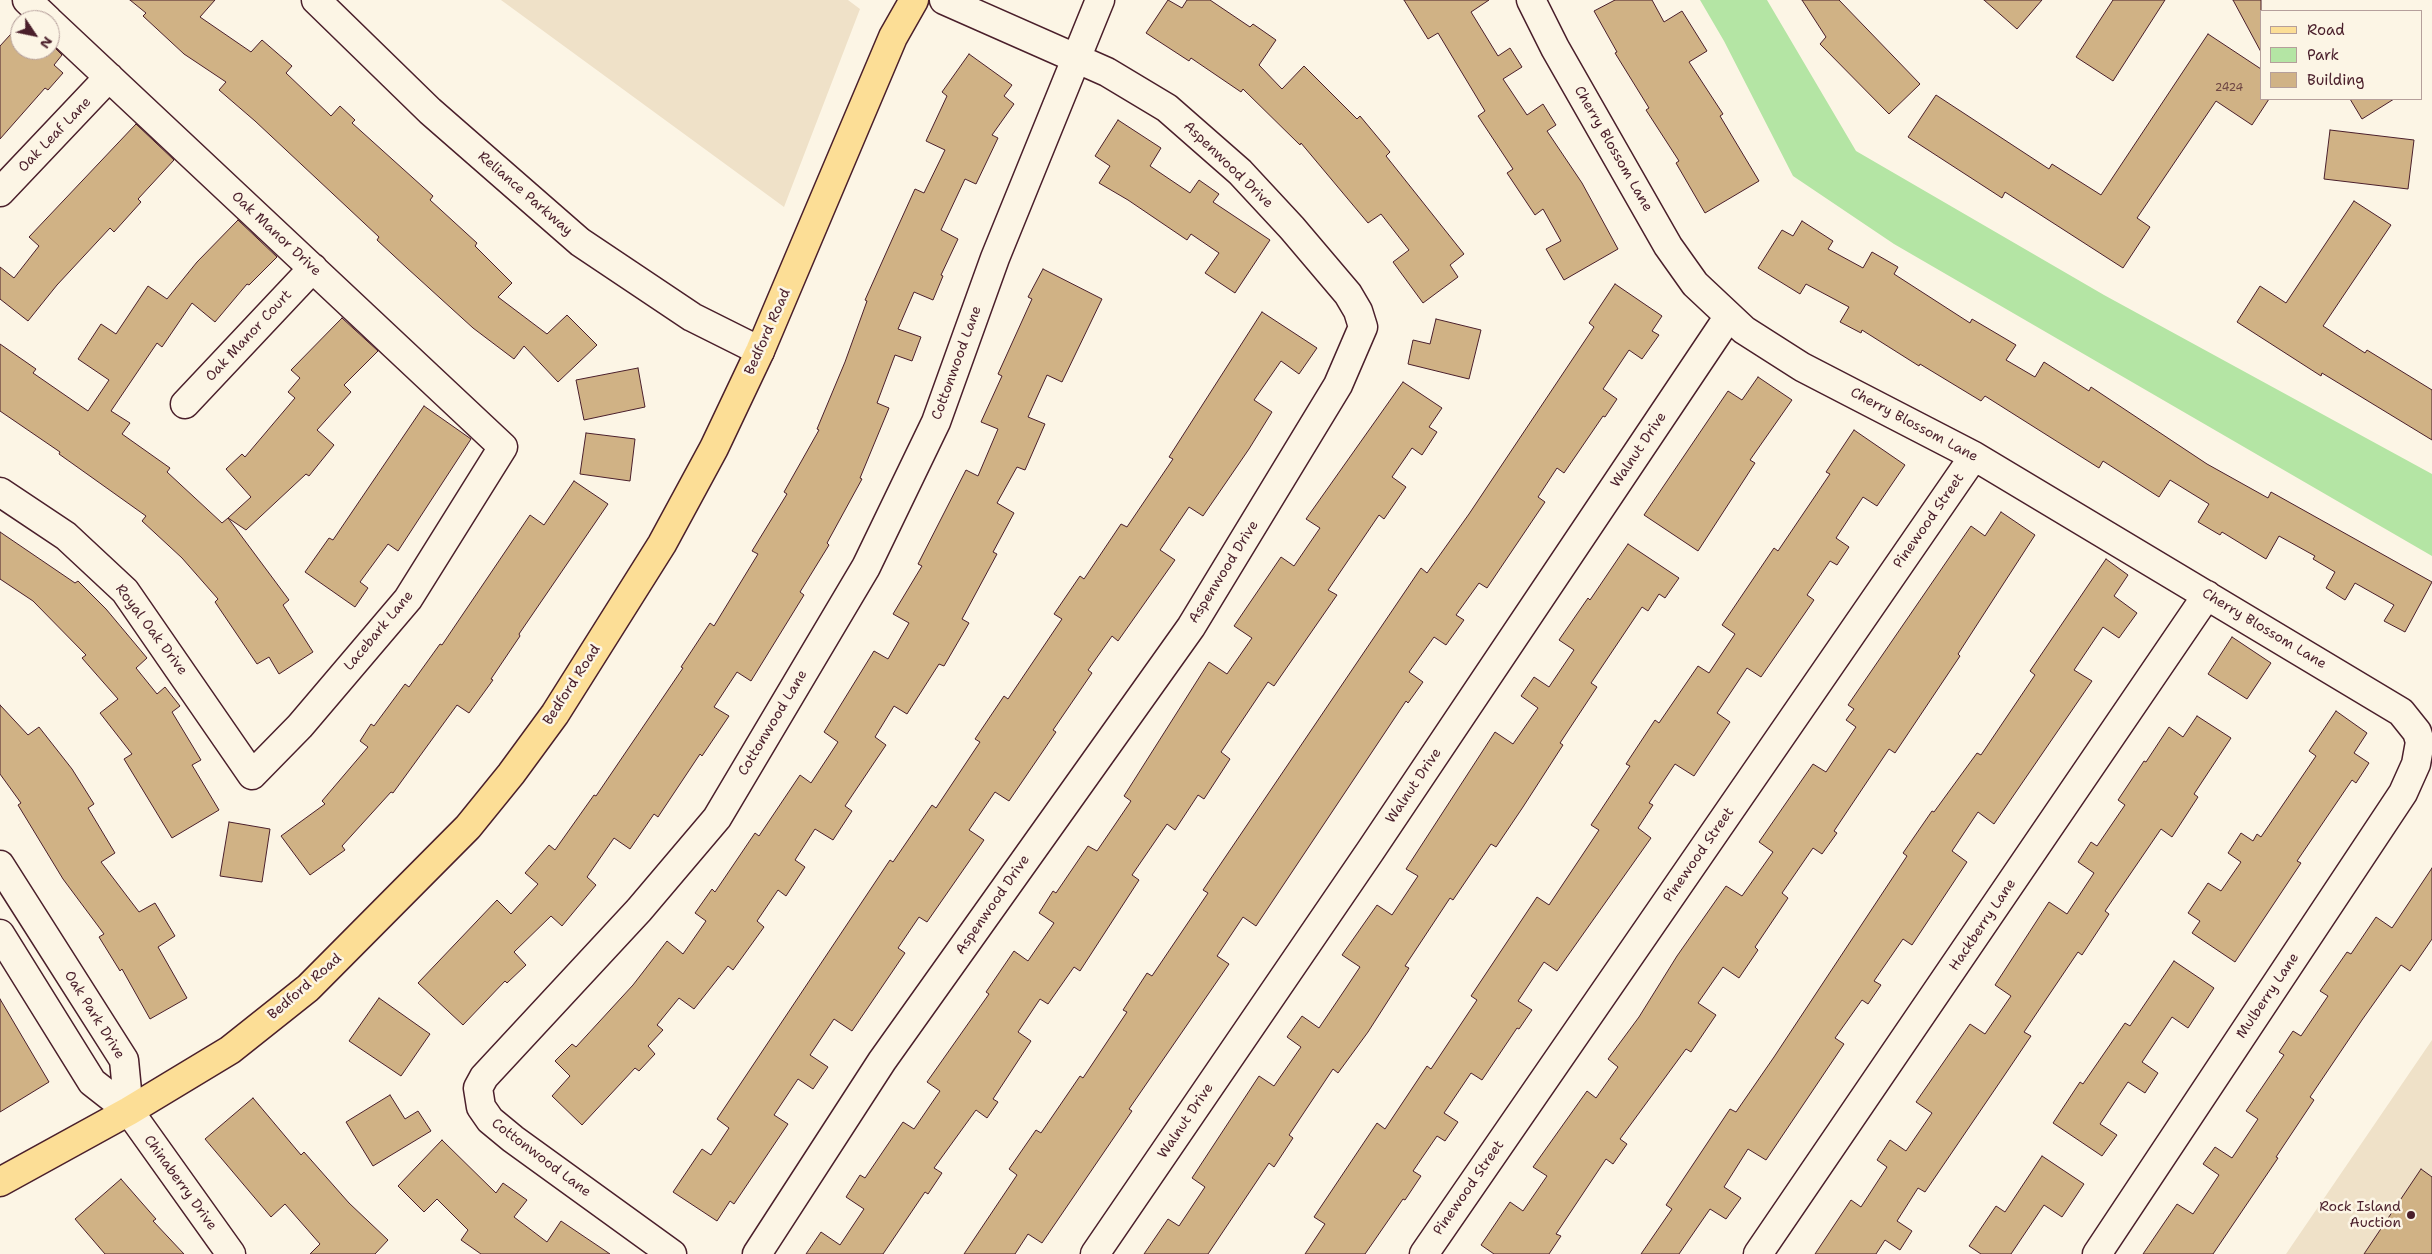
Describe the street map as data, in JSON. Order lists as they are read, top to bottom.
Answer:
{
  "streets": {
    "main road": ["Bedford Road"],
    "street": [
      "Oak Leaf Lane",
      "Cherry Blossom Lane",
      "Aspenwood Drive",
      "Reliance Parkway",
      "Oak Manor Drive",
      "Oak Manor Court",
      "Cottonwood Lane",
      "Walnut Drive",
      "Pinewood Street",
      "Royal Oak Drive",
      "Lacebark Lane",
      "Hackberry Lane",
      "Mulberry Lane",
      "Oak Park Drive",
      "Chinaberry Drive"
    ]
  },
  "crossings": [
    ["Oak Leaf Lane", "Oak Manor Drive"],
    ["Cherry Blossom Lane", "Walnut Drive"],
    ["Cherry Blossom Lane", "Pinewood Street"],
    ["Cherry Blossom Lane", "Hackberry Lane"],
    ["Cherry Blossom Lane", "Mulberry Lane"],
    ["Aspenwood Drive", "Cottonwood Lane"],
    ["Reliance Parkway", "Bedford Road"],
    ["Oak Manor Drive", "Oak Manor Court"],
    ["Oak Manor Drive", "Lacebark Lane"],
    ["Bedford Road", "Oak Park Drive"],
    ["Bedford Road", "Chinaberry Drive"],
    ["Royal Oak Drive", "Lacebark Lane"],
    ["Oak Park Drive", "Chinaberry Drive"]
  ],
  "places": ["Rock Island Auction"],
  "house_numbers": ["2424"],
  "legend": ["Road", "Park", "Building"],
  "north": "bottom right"
}
